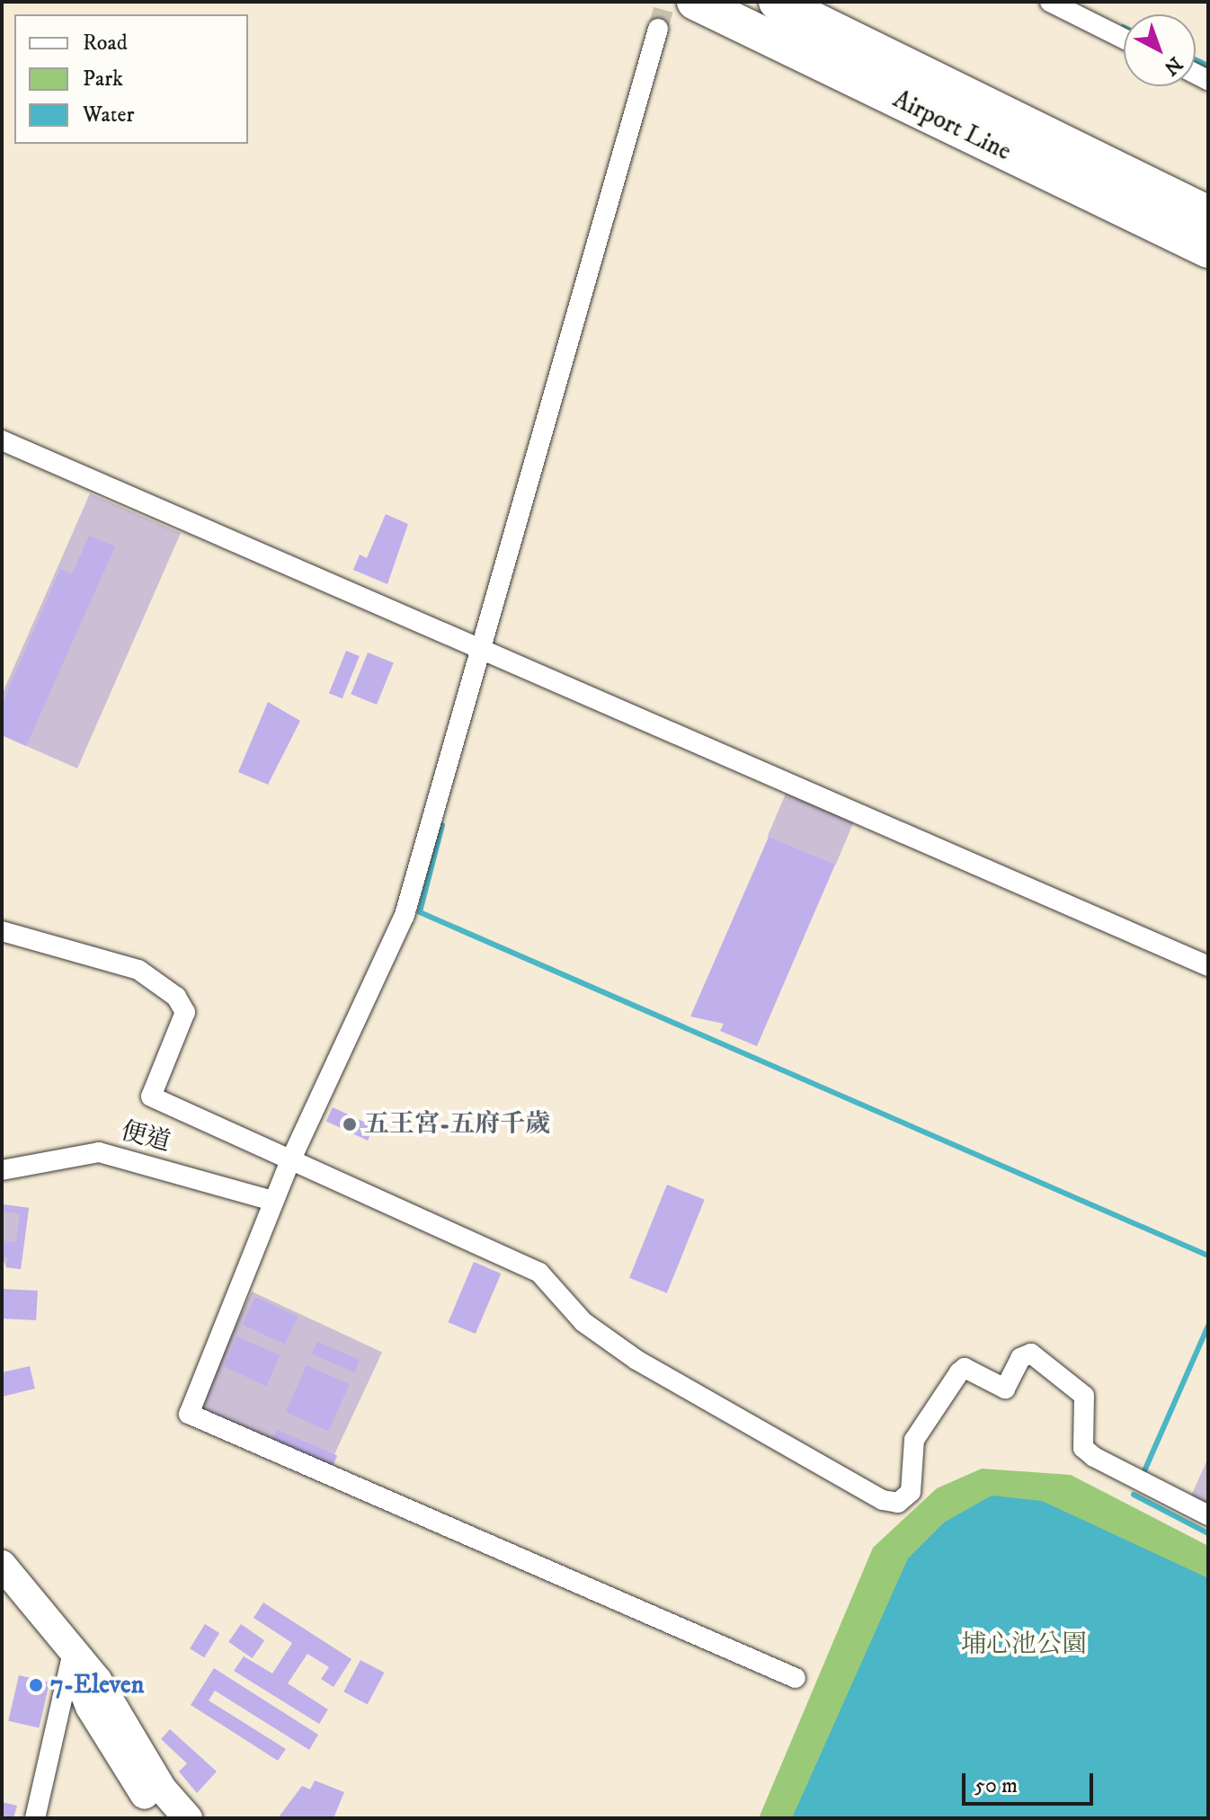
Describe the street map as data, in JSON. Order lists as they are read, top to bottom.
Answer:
{
  "streets": {
    "highway": ["Airport Line"],
    "street": ["便道"]
  },
  "parks": ["埔心池公園"],
  "places": ["五王宮-五府千歲", "7-Eleven"],
  "legend": ["Road", "Park", "Water"],
  "scale_bar": "50 m",
  "north": "bottom right"
}
